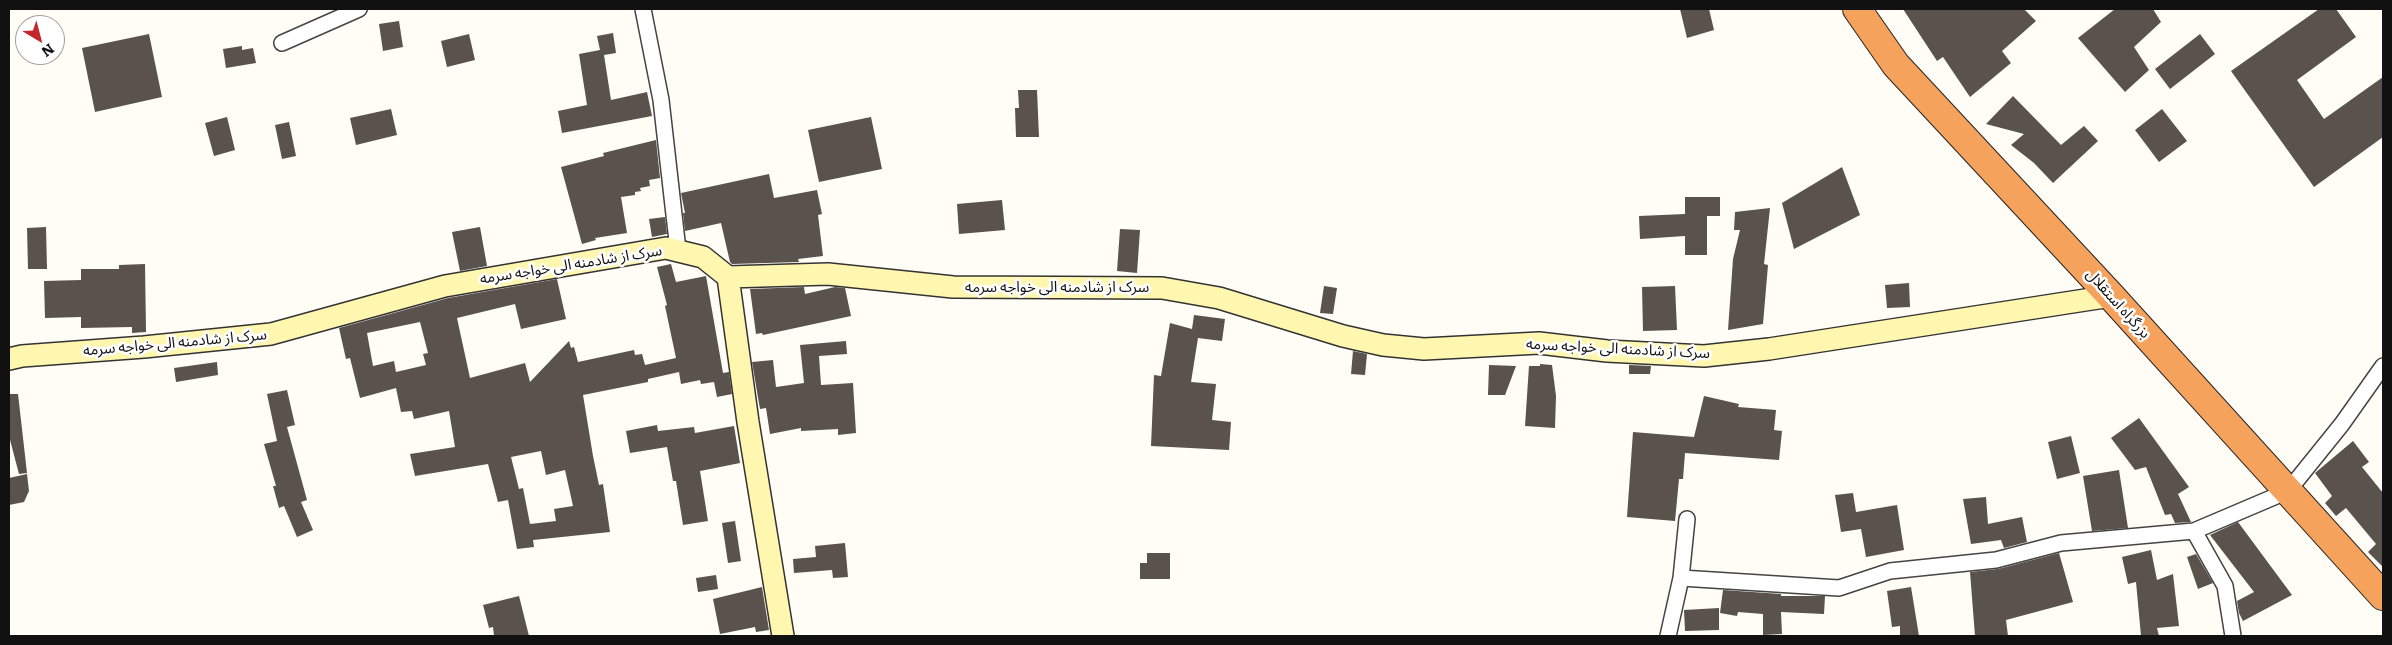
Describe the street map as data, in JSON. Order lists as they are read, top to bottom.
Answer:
{
  "streets": {
    "highway": ["بزرگراه استقلال"],
    "street": ["سرک از شادمنه الی خواجه سرمه"]
  },
  "crossings": [
    ["سرک از شادمنه الی خواجه سرمه", "بزرگراه استقلال"]
  ],
  "north": "bottom right"
}
